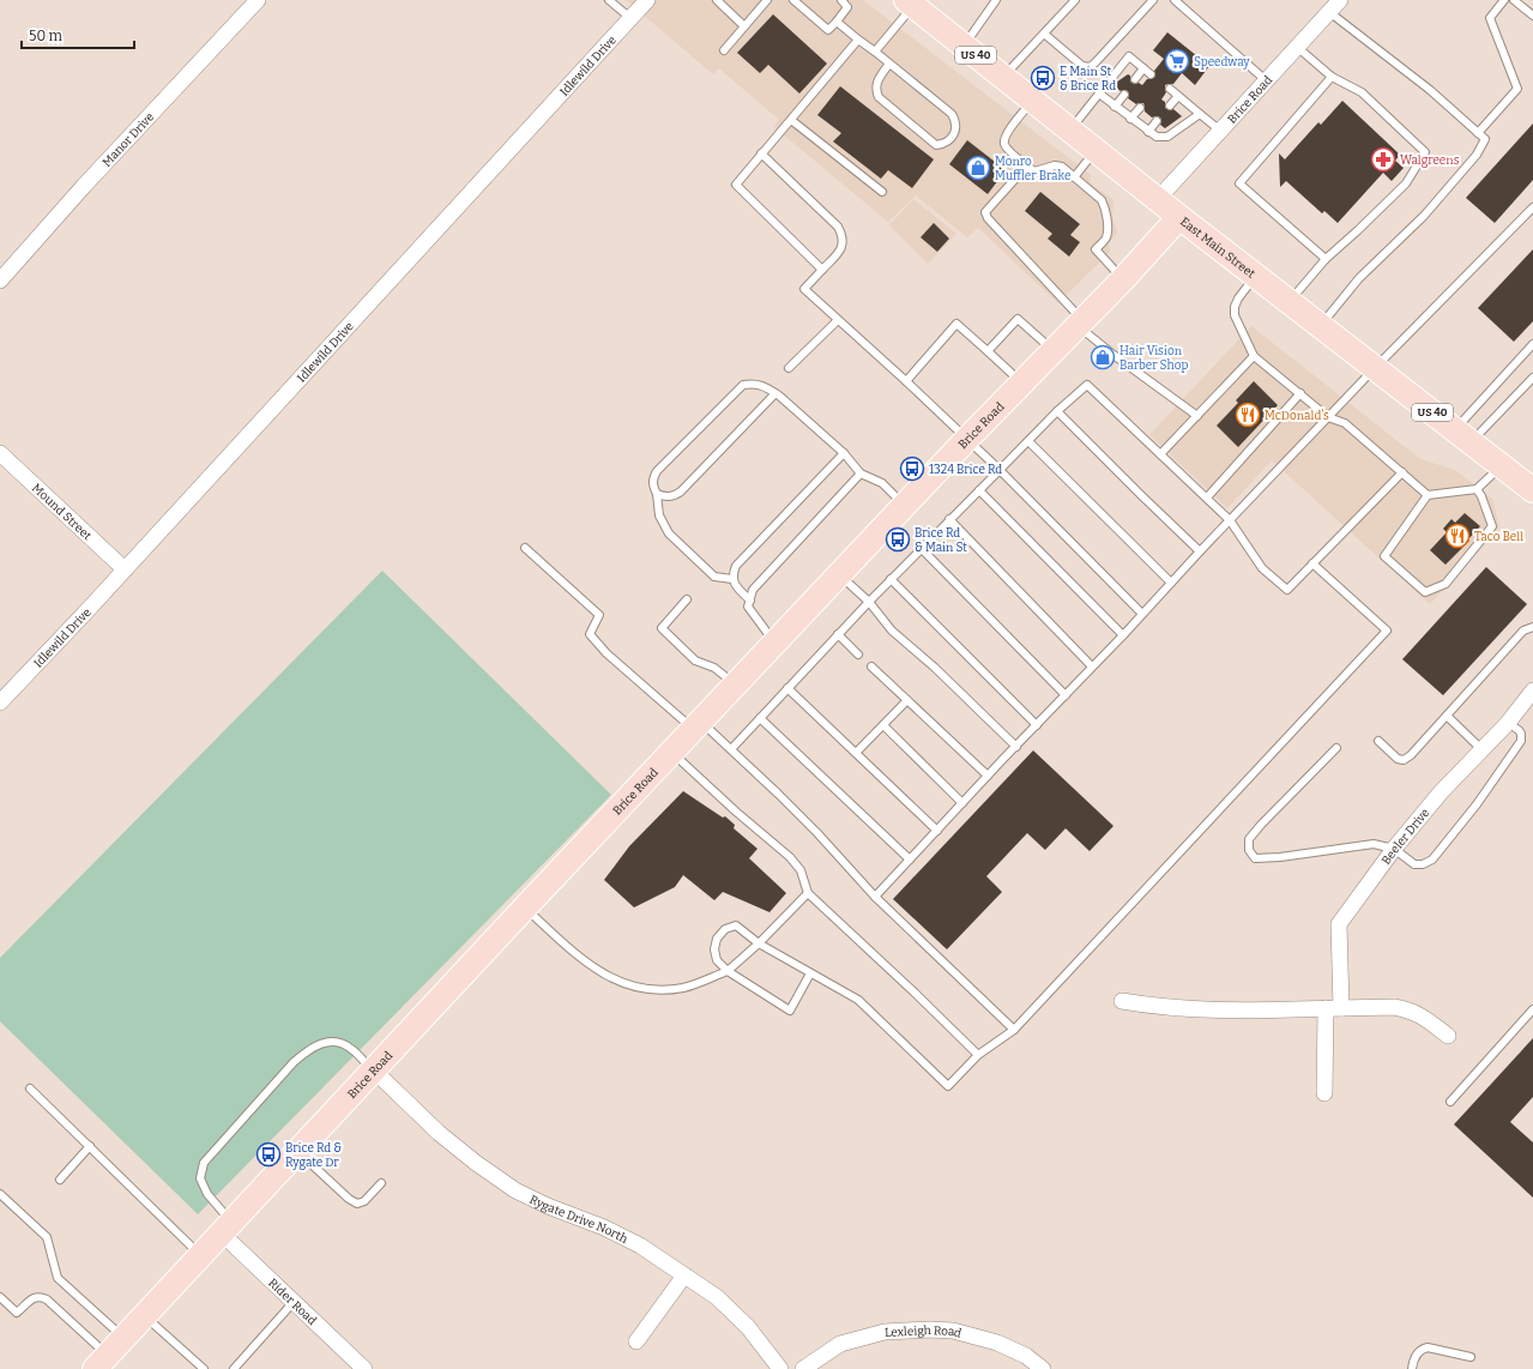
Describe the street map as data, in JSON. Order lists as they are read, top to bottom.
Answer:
{
  "streets": {
    "main road": ["US 40", "Brice Road", "East Main Street"],
    "street": [
      "Idlewild Drive",
      "Manor Drive",
      "Mound Street",
      "Beeler Drive",
      "Rygate Drive North",
      "Rider Road",
      "Lexleigh Road"
    ]
  },
  "crossings": [
    ["Idlewild Drive", "Mound Street"],
    ["Brice Road", "East Main Street"],
    ["Brice Road", "Rygate Drive North"],
    ["Brice Road", "Rider Road"]
  ],
  "places": {
    "supermarket": ["Speedway"],
    "bus stop": [
      "E Main St & Brice Rd",
      "1324 Brice Rd",
      "Brice Rd & Main St",
      "Brice Rd & Rygate Dr"
    ],
    "pharmacy": ["Walgreens"],
    "shop": ["Monro Muffler Brake", "Hair Vision Barber Shop"],
    "restaurant": ["McDonald's", "Taco Bell"]
  },
  "scale_bar": "50 m"
}
